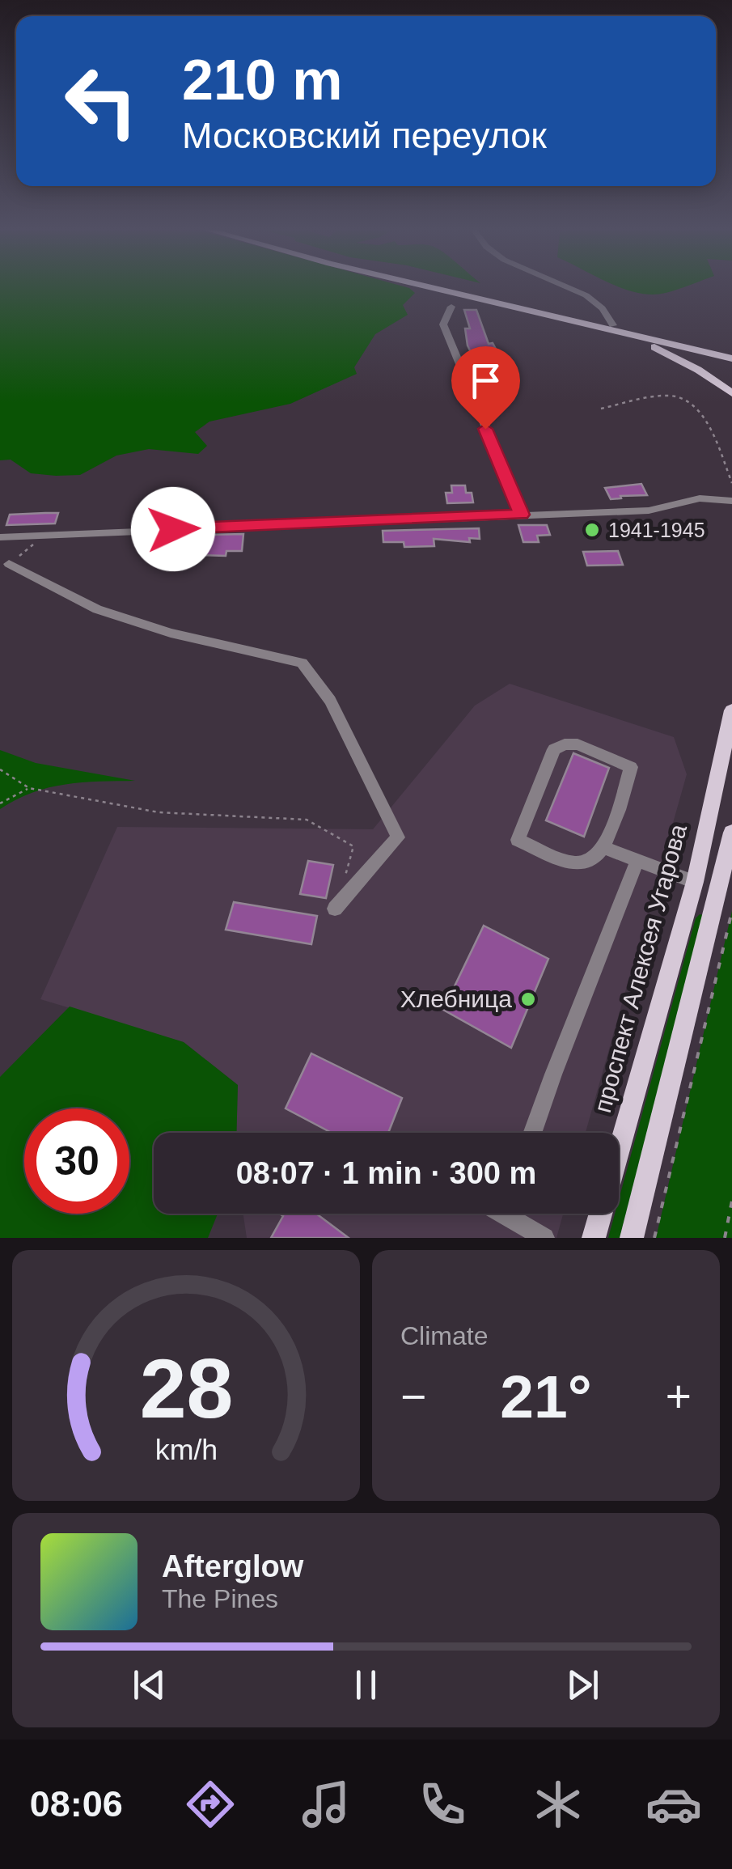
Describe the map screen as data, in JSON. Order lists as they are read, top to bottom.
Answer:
{
  "streets": {
    "main road": ["проспект Алексея Угарова"]
  },
  "places": ["1941-1945", "Хлебница"],
  "page": {
    "turn": ["210 m", "Московский переулок"],
    "limit": "30",
    "trip": "08:07 · 1 min · 300 m",
    "tile": "Climate",
    "heat": ["−", "21°", "+"],
    "song": ["Afterglow", "The Pines"],
    "tabs": "08:06",
    "gauge": ["28", "km/h"]
  }
}
